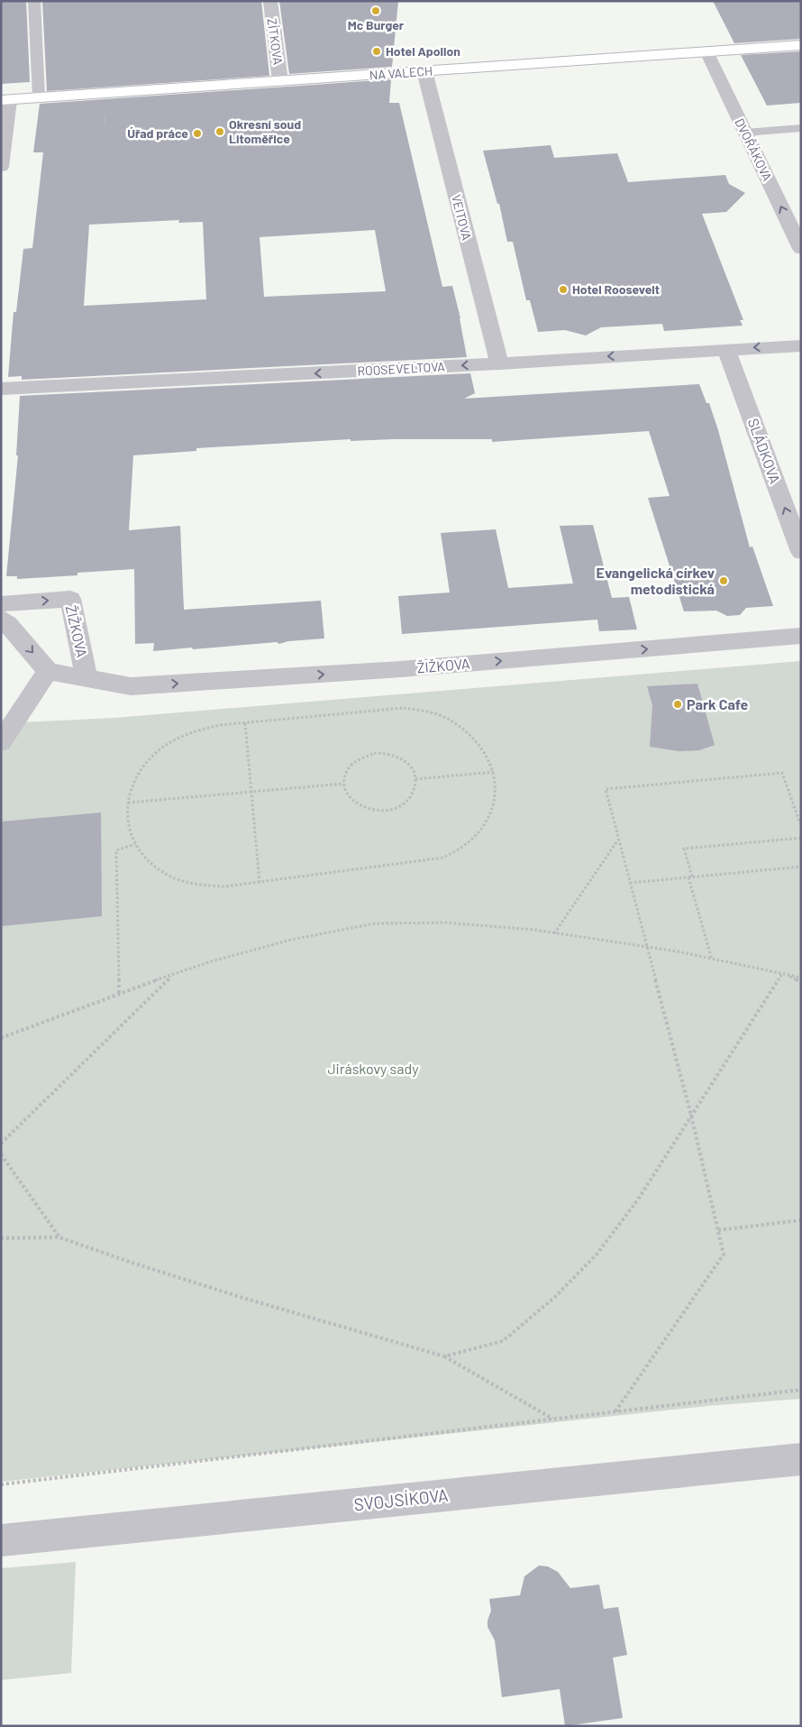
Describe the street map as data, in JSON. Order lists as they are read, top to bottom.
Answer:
{
  "streets": {
    "main road": ["NA VALECH"],
    "street": [
      "ZÍTKOVA",
      "DVOŘÁKOVA",
      "VEITOVA",
      "ROOSEVELTOVA",
      "SLÁDKOVA",
      "ŽIŽKOVA",
      "SVOJSÍKOVA"
    ]
  },
  "crossings": [
    ["ZÍTKOVA", "NA VALECH"],
    ["NA VALECH", "DVOŘÁKOVA"],
    ["NA VALECH", "VEITOVA"],
    ["VEITOVA", "ROOSEVELTOVA"],
    ["ROOSEVELTOVA", "SLÁDKOVA"]
  ],
  "one_way": [
    "DVOŘÁKOVA",
    "ROOSEVELTOVA",
    "SLÁDKOVA",
    "ŽIŽKOVA"
  ],
  "parks": ["Jiráskovy sady"],
  "places": [
    "Mc Burger",
    "Hotel Apollon",
    "Okresní soud Litoměřice",
    "Úřad práce",
    "Hotel Roosevelt",
    "Evangelická církev metodistická",
    "Park Cafe"
  ]
}
